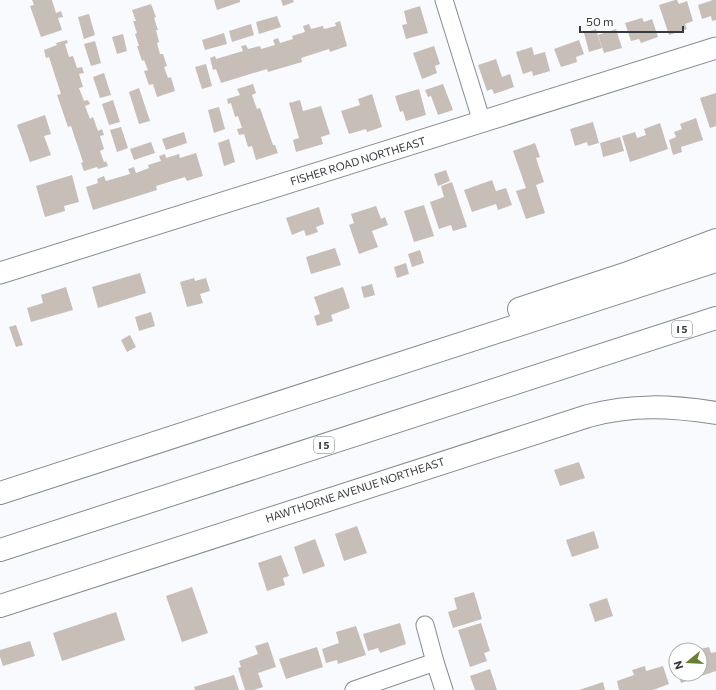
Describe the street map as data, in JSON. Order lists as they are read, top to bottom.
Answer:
{
  "streets": {
    "main road": ["I 5", "HAWTHORNE AVENUE NORTHEAST"],
    "street": ["FISHER ROAD NORTHEAST"]
  },
  "scale_bar": "50 m",
  "north": "left"
}
